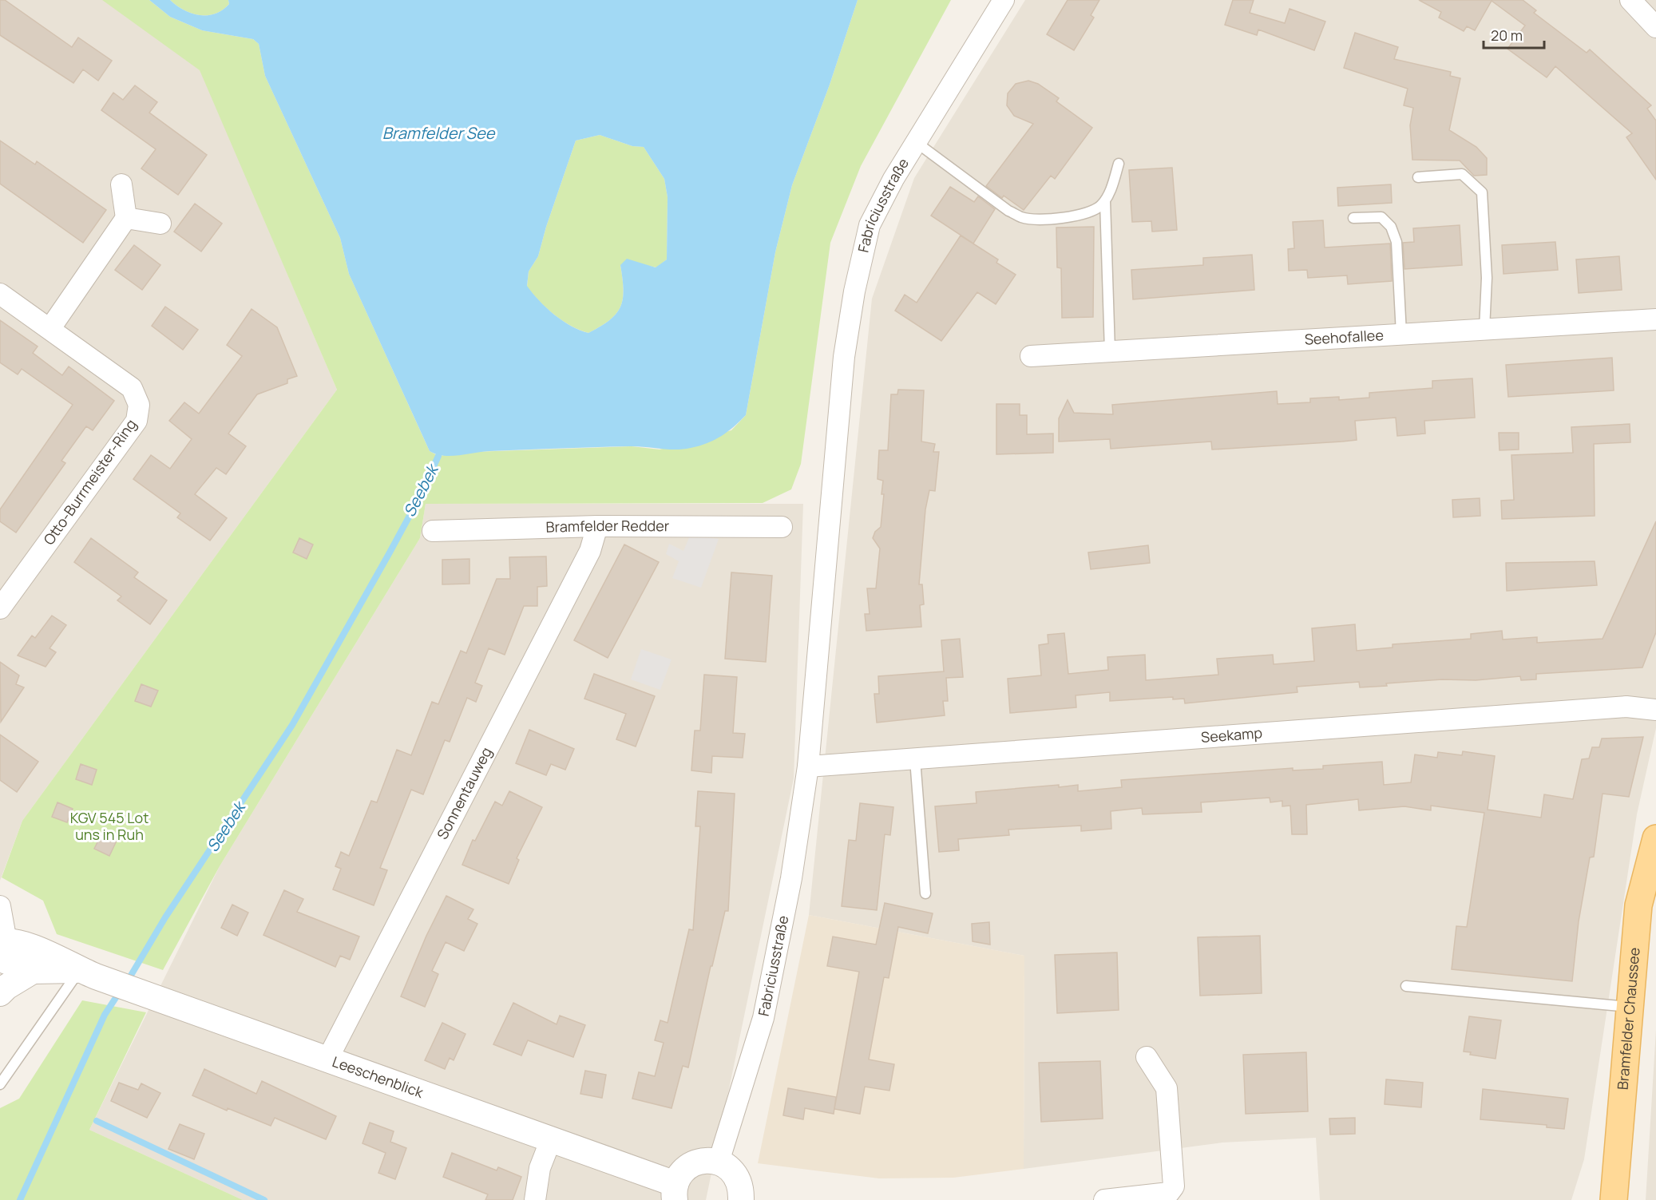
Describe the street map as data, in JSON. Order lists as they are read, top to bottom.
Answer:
{
  "streets": {
    "main road": ["Bramfelder Chaussee"],
    "street": [
      "Fabriciusstraße",
      "Seehofallee",
      "Otto-Burrmeister-Ring",
      "Bramfelder Redder",
      "Seekamp",
      "Sonnentauweg",
      "Leeschenblick"
    ]
  },
  "crossings": [
    ["Fabriciusstraße", "Seekamp"],
    ["Bramfelder Redder", "Sonnentauweg"],
    ["Sonnentauweg", "Leeschenblick"]
  ],
  "water": ["Bramfelder See", "Seebek"],
  "parks": ["KGV 545 Lot uns in Ruh"],
  "scale_bar": "20 m"
}
